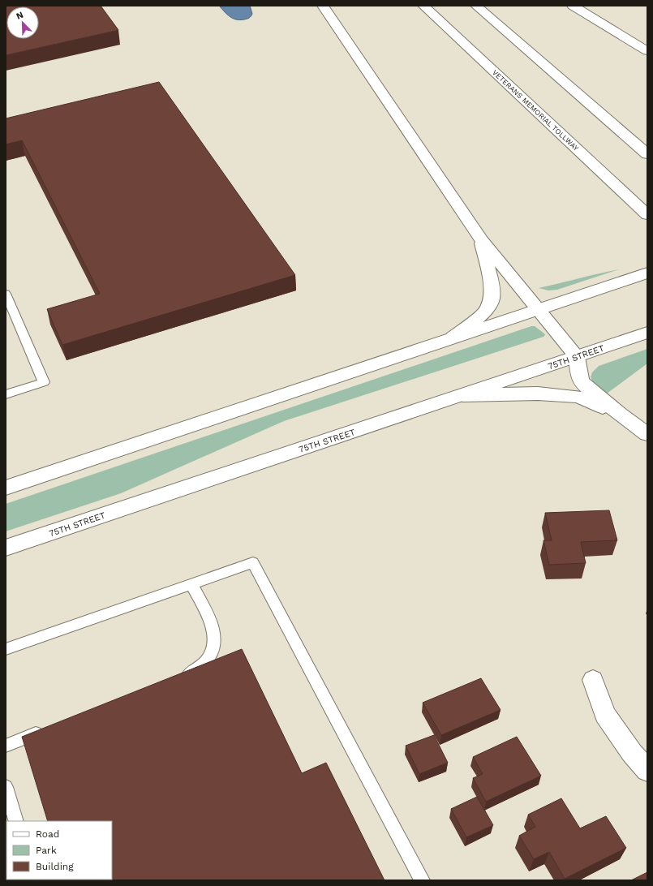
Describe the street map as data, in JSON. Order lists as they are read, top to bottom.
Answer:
{
  "streets": {
    "main road": ["VETERANS MEMORIAL TOLLWAY", "75TH STREET"]
  },
  "legend": ["Road", "Park", "Building"],
  "north": "top left"
}
